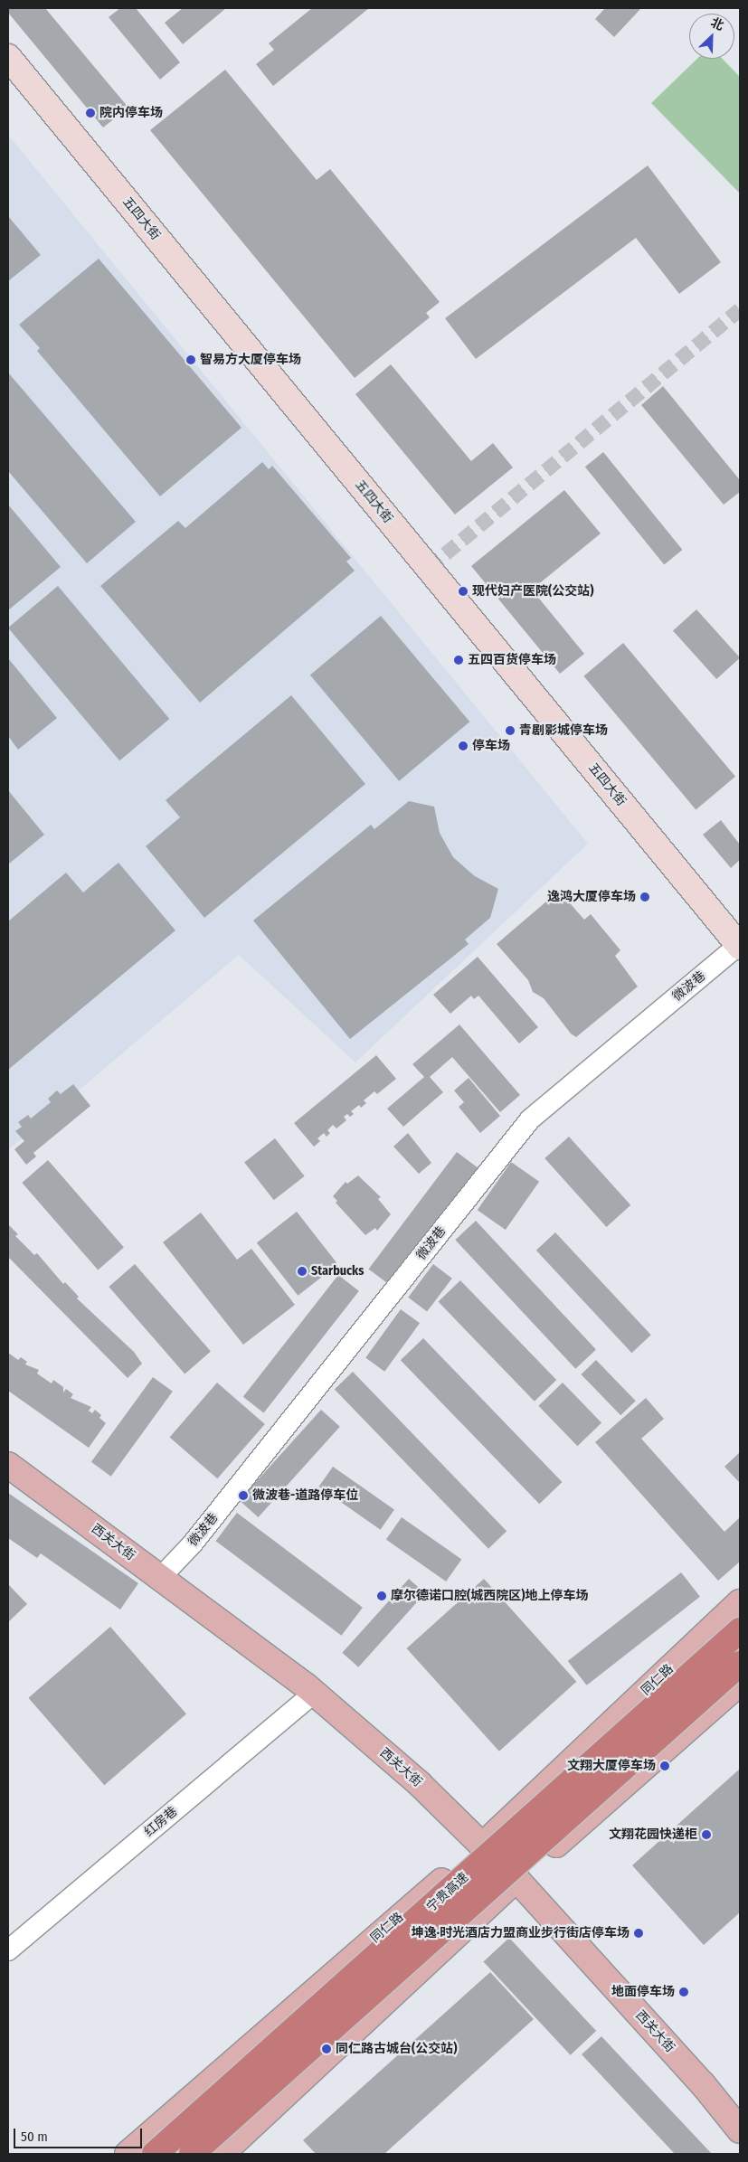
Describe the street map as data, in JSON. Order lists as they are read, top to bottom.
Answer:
{
  "streets": {
    "highway": ["宁贵高速"],
    "main road": ["五四大街", "西关大街", "同仁路"],
    "street": ["微波巷", "红房巷"]
  },
  "crossings": [
    ["五四大街", "微波巷"],
    ["微波巷", "西关大街"],
    ["西关大街", "同仁路"],
    ["西关大街", "红房巷"]
  ],
  "places": [
    "院内停车场",
    "智易方大厦停车场",
    "现代妇产医院(公交站)",
    "五四百货停车场",
    "青剧影城停车场",
    "停车场",
    "逸鸿大厦停车场",
    "Starbucks",
    "微波巷-道路停车位",
    "摩尔德诺口腔(城西院区)地上停车场",
    "文翔大厦停车场",
    "文翔花园快递柜",
    "坤逸·时光酒店力盟商业步行街店停车场",
    "地面停车场",
    "同仁路古城台(公交站)"
  ],
  "scale_bar": "50 m",
  "north": "top right"
}
